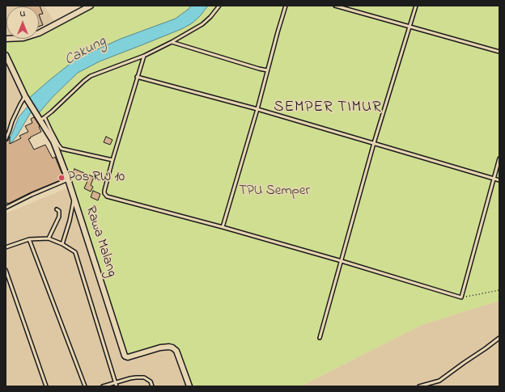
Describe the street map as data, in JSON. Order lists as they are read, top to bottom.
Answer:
{
  "streets": {
    "street": ["Rawa Malang"]
  },
  "districts": ["SEMPER TIMUR"],
  "water": ["Cakung"],
  "parks": ["TPU Semper"],
  "places": ["Pos RW 10"],
  "north": "top"
}
